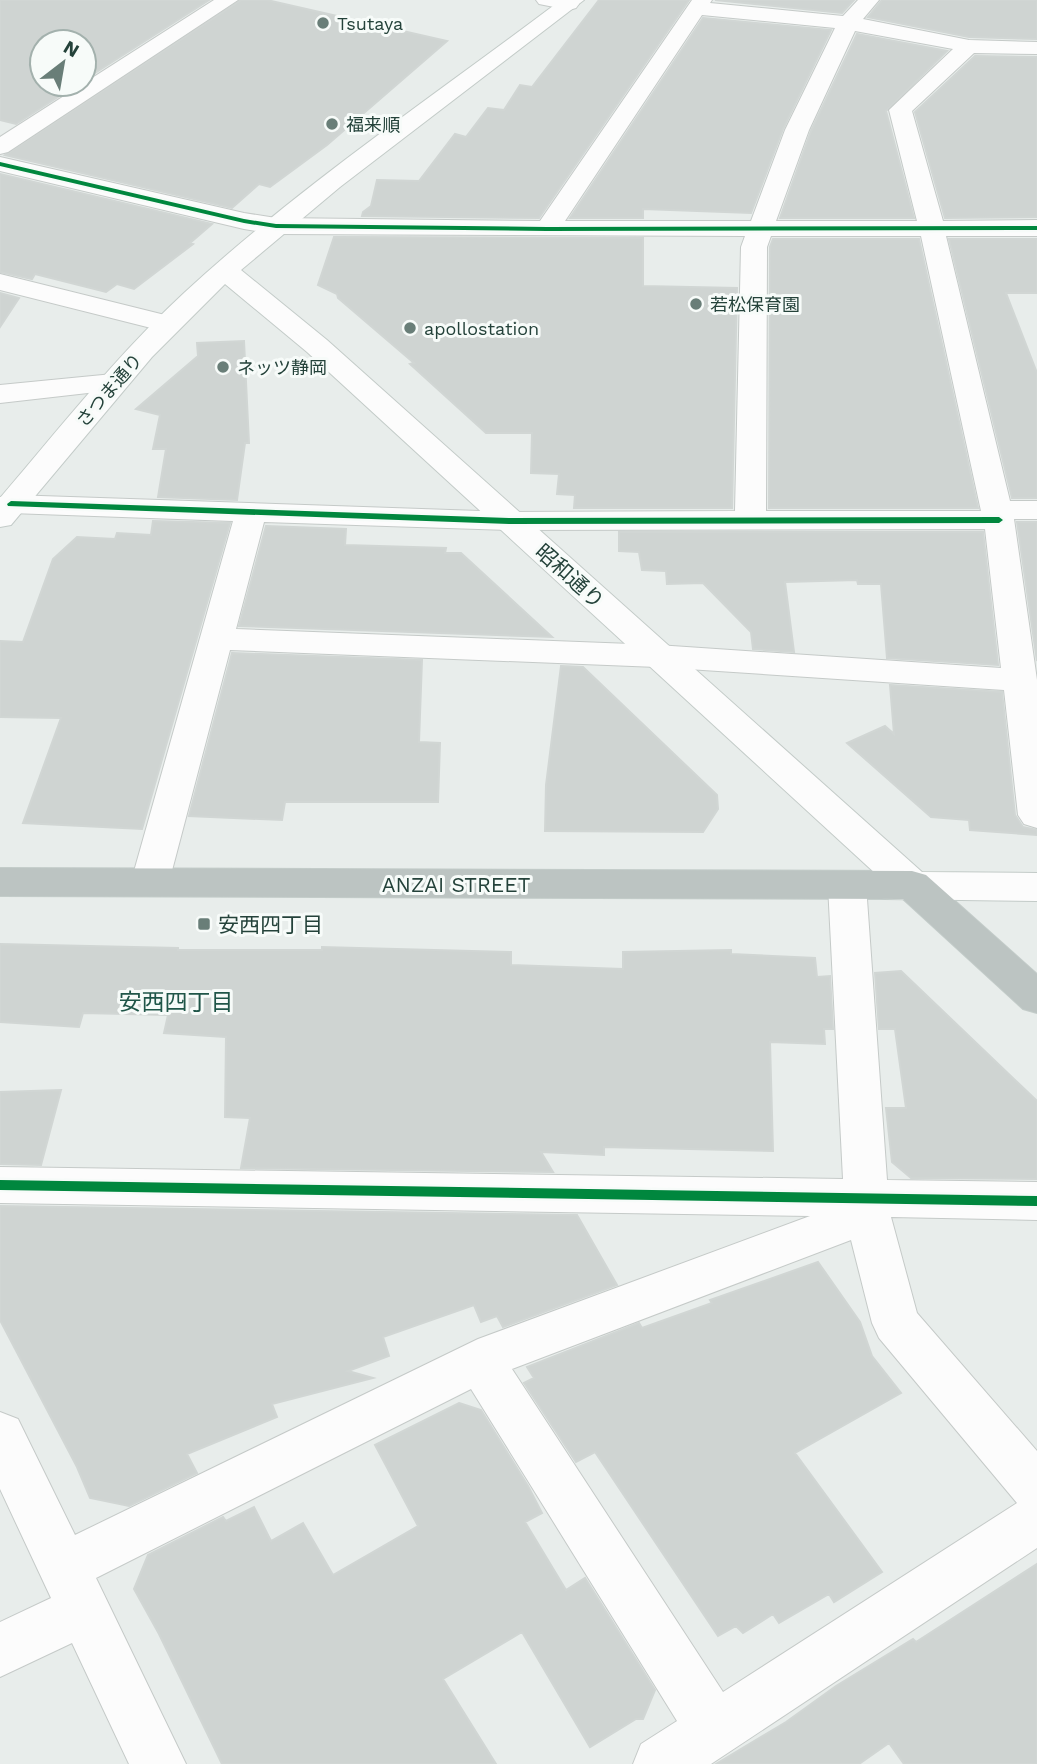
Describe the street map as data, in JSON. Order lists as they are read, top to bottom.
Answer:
{
  "streets": {
    "street": ["さつま通り", "昭和通り"]
  },
  "crossings": [
    ["さつま通り", "昭和通り"]
  ],
  "districts": ["安西四丁目"],
  "places": {
    "other": [
      "Tsutaya",
      "福来順",
      "若松保育園",
      "apollostation",
      "ネッツ静岡"
    ],
    "transit": ["安西四丁目"]
  },
  "north": "top right"
}
